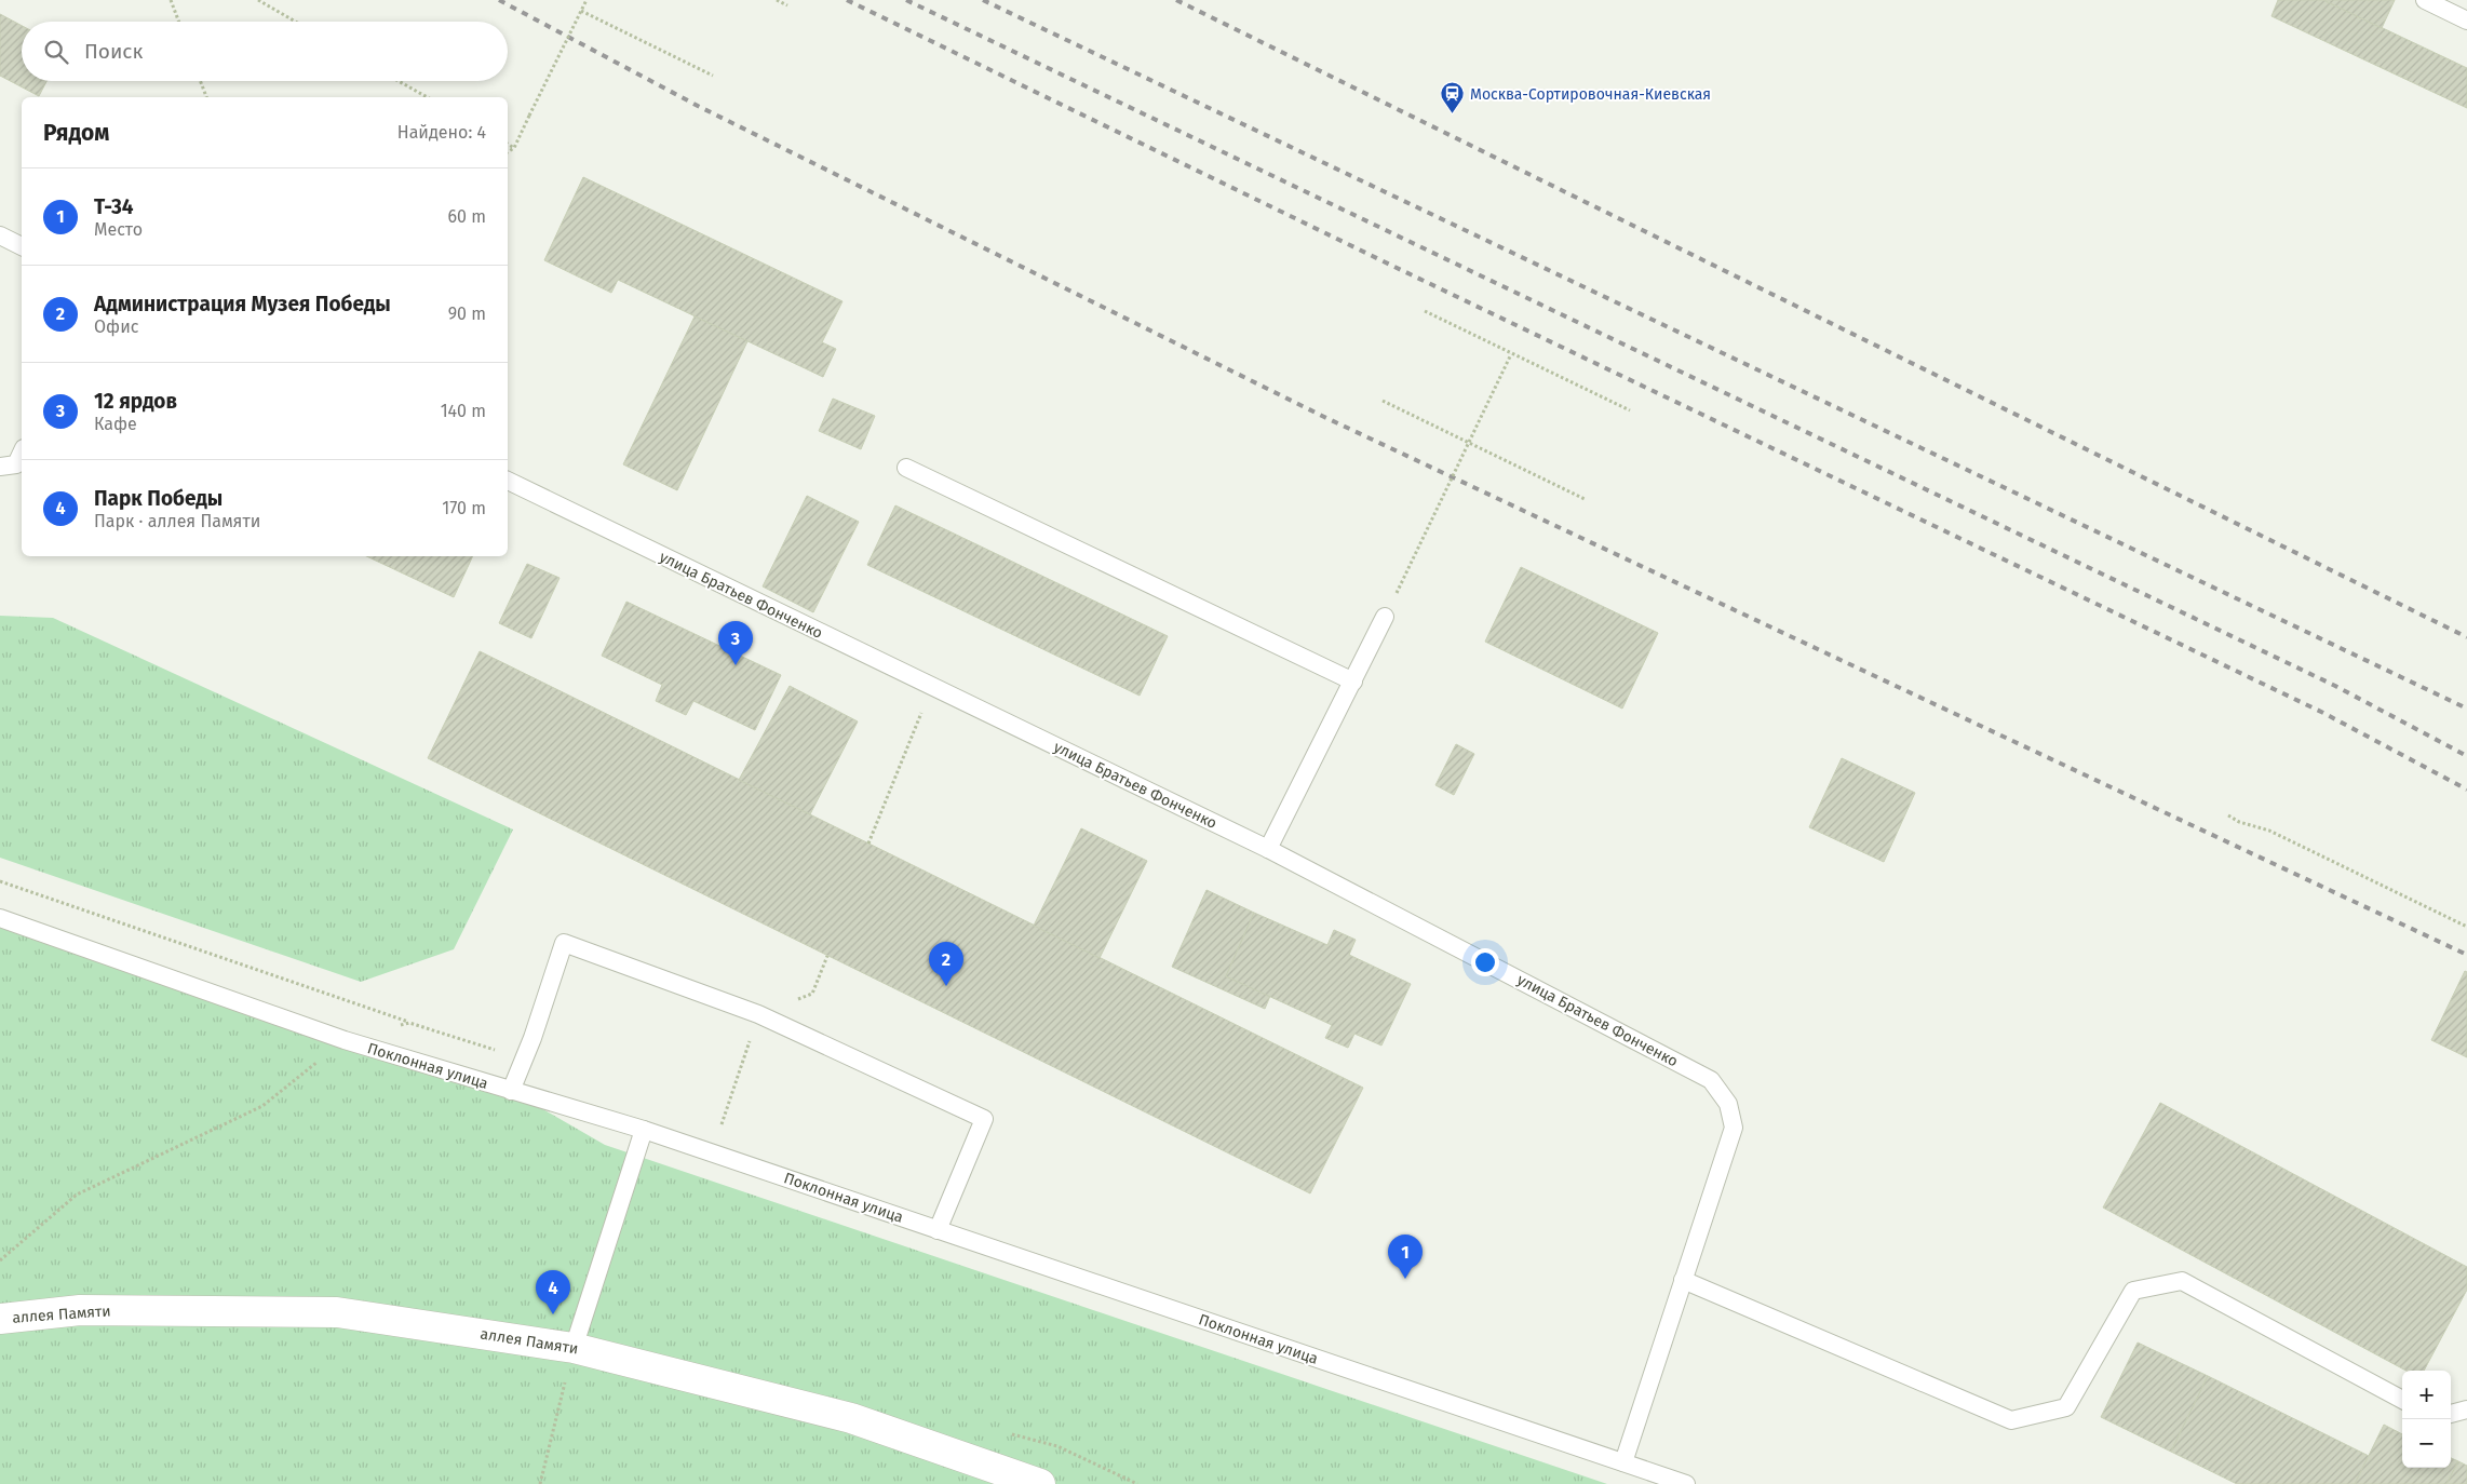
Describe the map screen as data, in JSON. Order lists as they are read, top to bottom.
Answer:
{
  "streets": {
    "street": ["аллея Памяти"],
    "lane": ["улица Братьев Фонченко", "Поклонная улица"]
  },
  "places": {
    "station": ["Москва-Сортировочная-Киевская"]
  },
  "page": {
    "search": "Поиск",
    "heading": ["Рядом", "Найдено: 4"],
    "list": [
      {
        "mark": "1",
        "name": "Т-34",
        "note": "Место",
        "value": "60 m"
      },
      {
        "mark": "2",
        "name": "Администрация Музея Победы",
        "note": "Офис",
        "value": "90 m"
      },
      {
        "mark": "3",
        "name": "12 ярдов",
        "note": "Кафе",
        "value": "140 m"
      },
      {
        "mark": "4",
        "name": "Парк Победы",
        "note": "Парк · аллея Памяти",
        "value": "170 m"
      }
    ],
    "pins": [
      "3",
      "2",
      "1",
      "4"
    ],
    "map_buttons": ["+", "−"]
  }
}
